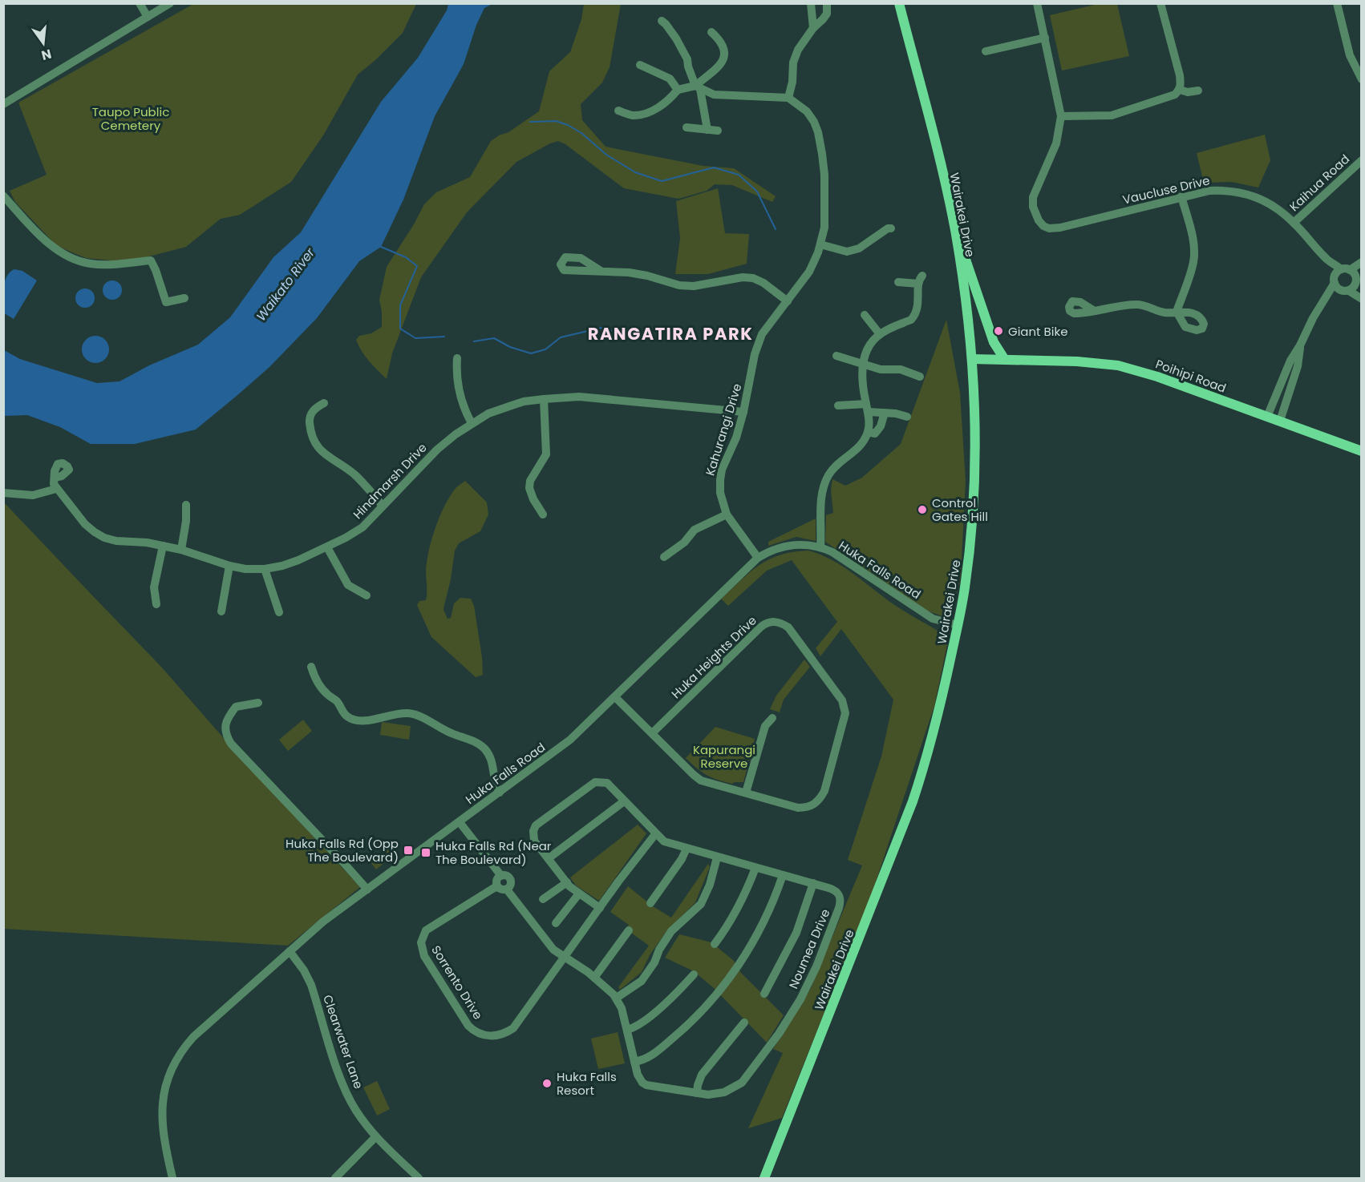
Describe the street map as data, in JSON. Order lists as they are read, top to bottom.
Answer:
{
  "streets": {
    "main road": ["Wairakei Drive", "Poihipi Road"],
    "street": [
      "Kaihua Road",
      "Vaucluse Drive",
      "Kahurangi Drive",
      "Hindmarsh Drive",
      "Huka Falls Road",
      "Huka Heights Drive",
      "Noumea Drive",
      "Sorrento Drive",
      "Clearwater Lane"
    ]
  },
  "crossings": [
    ["Kaihua Road", "Vaucluse Drive"],
    ["Wairakei Drive", "Poihipi Road"],
    ["Wairakei Drive", "Huka Falls Road"],
    ["Kahurangi Drive", "Hindmarsh Drive"],
    ["Kahurangi Drive", "Huka Falls Road"],
    ["Huka Falls Road", "Huka Heights Drive"],
    ["Huka Falls Road", "Clearwater Lane"],
    ["Noumea Drive", "Sorrento Drive"]
  ],
  "districts": ["RANGATIRA PARK"],
  "water": ["Waikato River"],
  "parks": ["Taupo Public Cemetery", "Kapurangi Reserve"],
  "places": {
    "other": ["Giant Bike", "Control Gates Hill", "Huka Falls Resort"],
    "transit": ["Huka Falls Rd (Opp The Boulevard)", "Huka Falls Rd (Near The Boulevard)"]
  },
  "north": "bottom"
}
